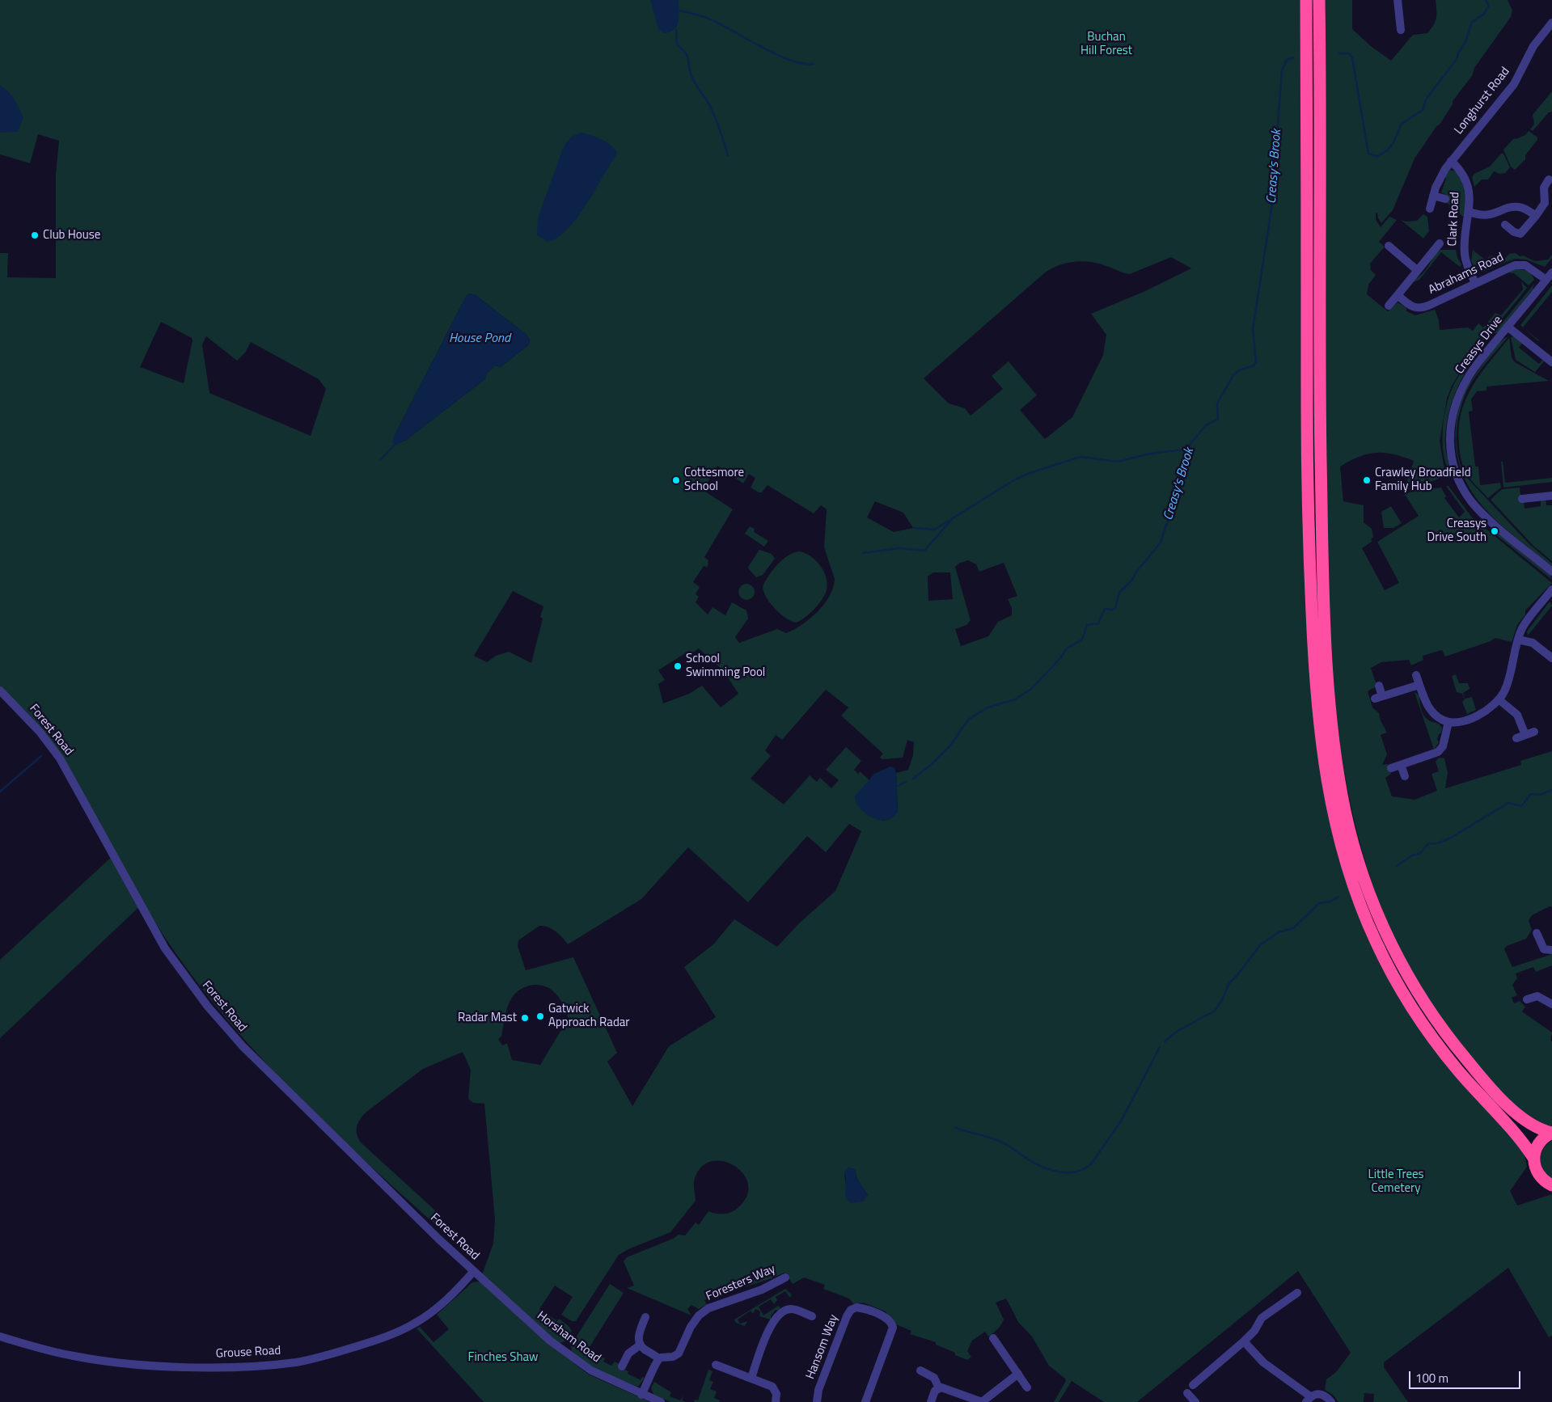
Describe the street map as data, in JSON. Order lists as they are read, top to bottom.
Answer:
{
  "streets": {
    "street": [
      "Longhurst Road",
      "Clark Road",
      "Abrahams Road",
      "Creasys Drive",
      "Forest Road",
      "Foresters Way",
      "Horsham Road",
      "Hansom Way",
      "Grouse Road"
    ]
  },
  "crossings": [
    ["Longhurst Road", "Clark Road"],
    ["Clark Road", "Abrahams Road"],
    ["Abrahams Road", "Creasys Drive"],
    ["Forest Road", "Horsham Road"],
    ["Forest Road", "Grouse Road"]
  ],
  "water": ["Creasy's Brook", "House Pond"],
  "parks": ["Buchan Hill Forest", "Little Trees Cemetery", "Finches Shaw"],
  "places": [
    "Club House",
    "Cottesmore School",
    "Crawley Broadfield Family Hub",
    "Creasys Drive South",
    "School Swimming Pool",
    "Gatwick Approach Radar",
    "Radar Mast"
  ],
  "scale_bar": "100 m"
}
